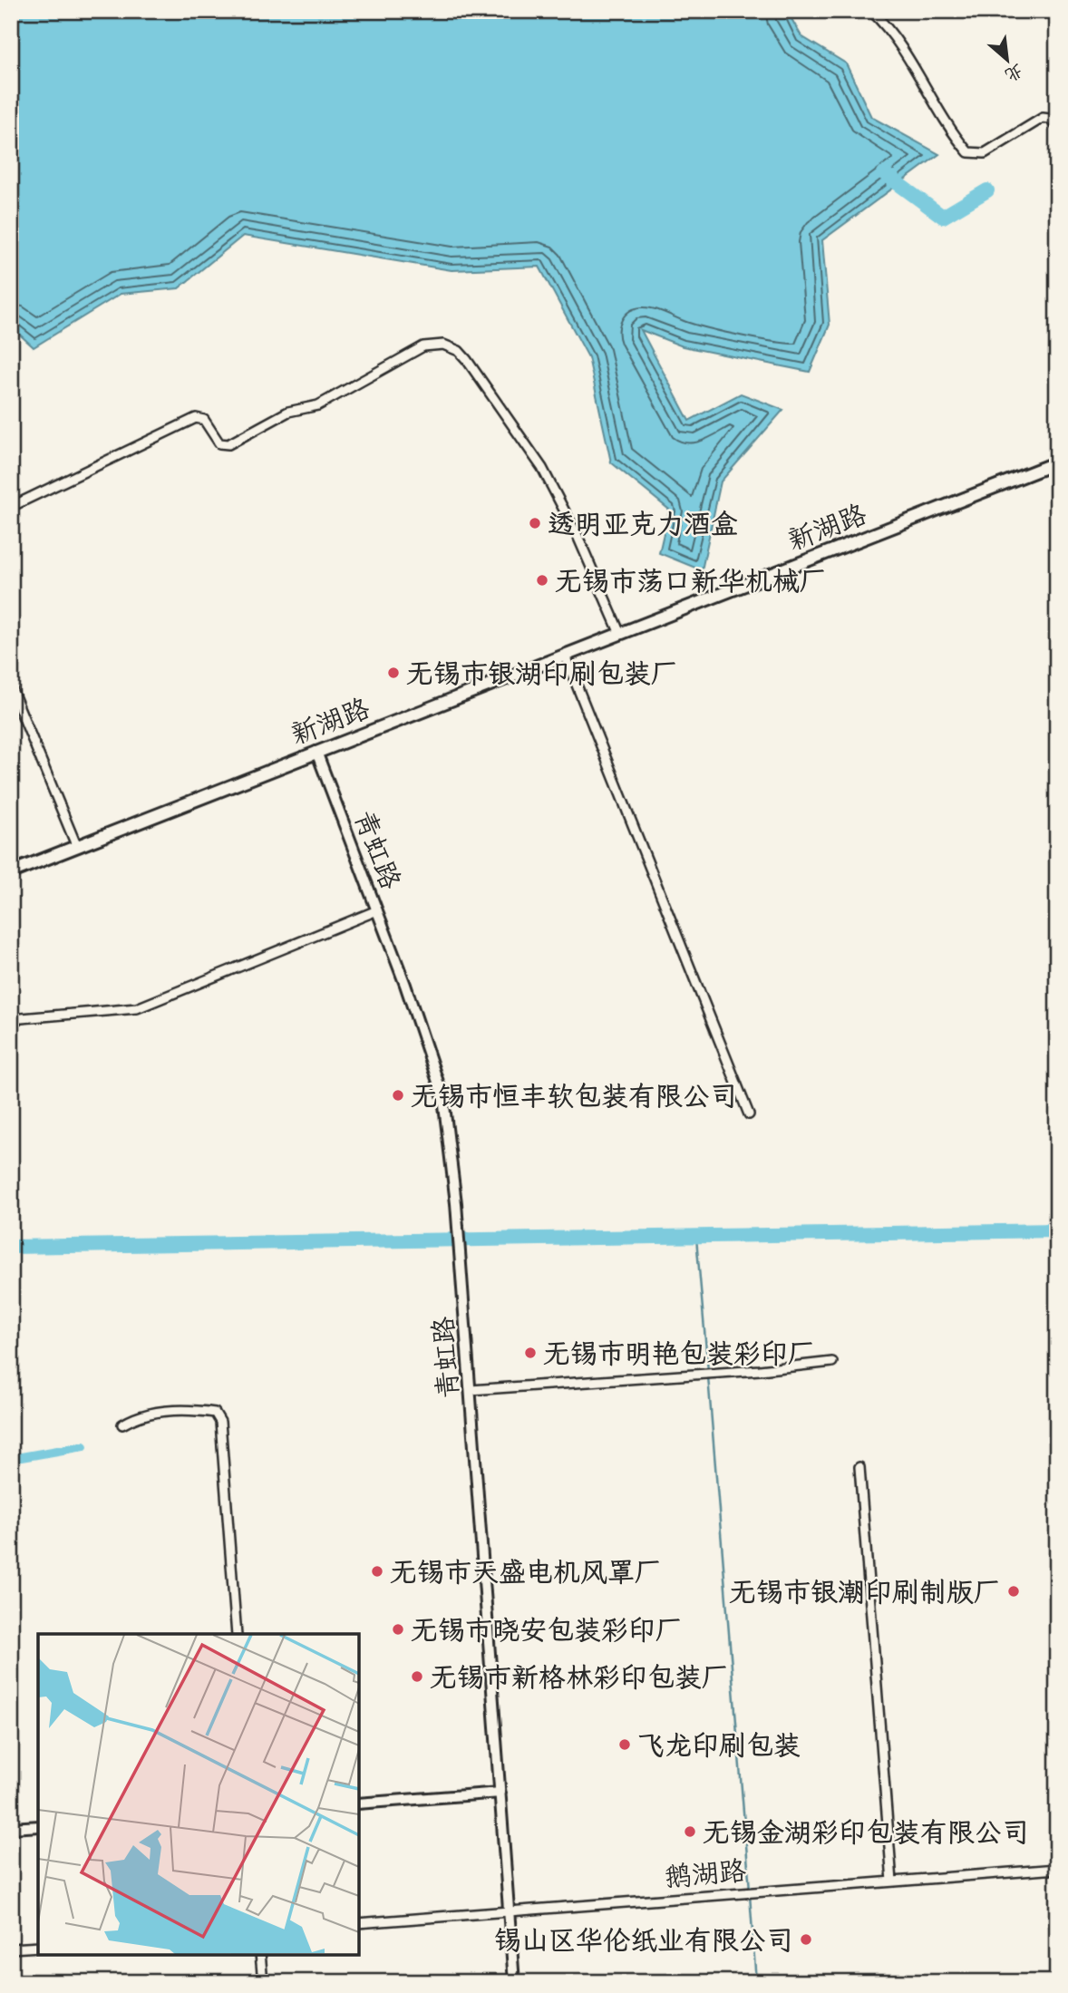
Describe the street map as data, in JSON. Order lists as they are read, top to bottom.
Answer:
{
  "streets": {
    "main road": ["新湖路"],
    "street": ["青虹路", "鹅湖路"]
  },
  "crossings": [
    ["新湖路", "青虹路"],
    ["青虹路", "鹅湖路"]
  ],
  "places": [
    "透明亚克力酒盒",
    "无锡市荡口新华机械厂",
    "无锡市银湖印刷包装厂",
    "无锡市恒丰软包装有限公司",
    "无锡市明艳包装彩印厂",
    "无锡市天盛电机风罩厂",
    "无锡市银潮印刷制版厂",
    "无锡市晓安包装彩印厂",
    "无锡市新格林彩印包装厂",
    "飞龙印刷包装",
    "无锡金湖彩印包装有限公司",
    "锡山区华伦纸业有限公司"
  ],
  "north": "bottom right"
}
